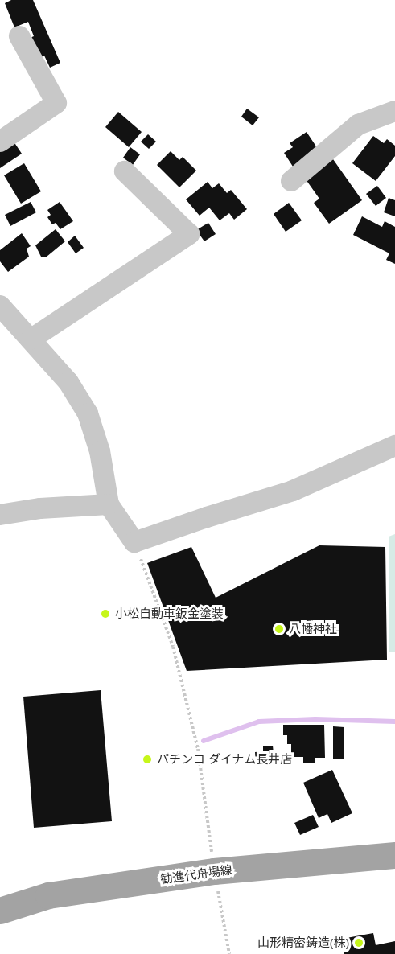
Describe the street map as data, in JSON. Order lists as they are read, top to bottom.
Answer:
{
  "streets": {
    "main road": ["勧進代舟場線"]
  },
  "places": [
    "小松自動車鈑金塗装",
    "八幡神社",
    "パチンコ ダイナム長井店",
    "山形精密鋳造(株)"
  ]
}
